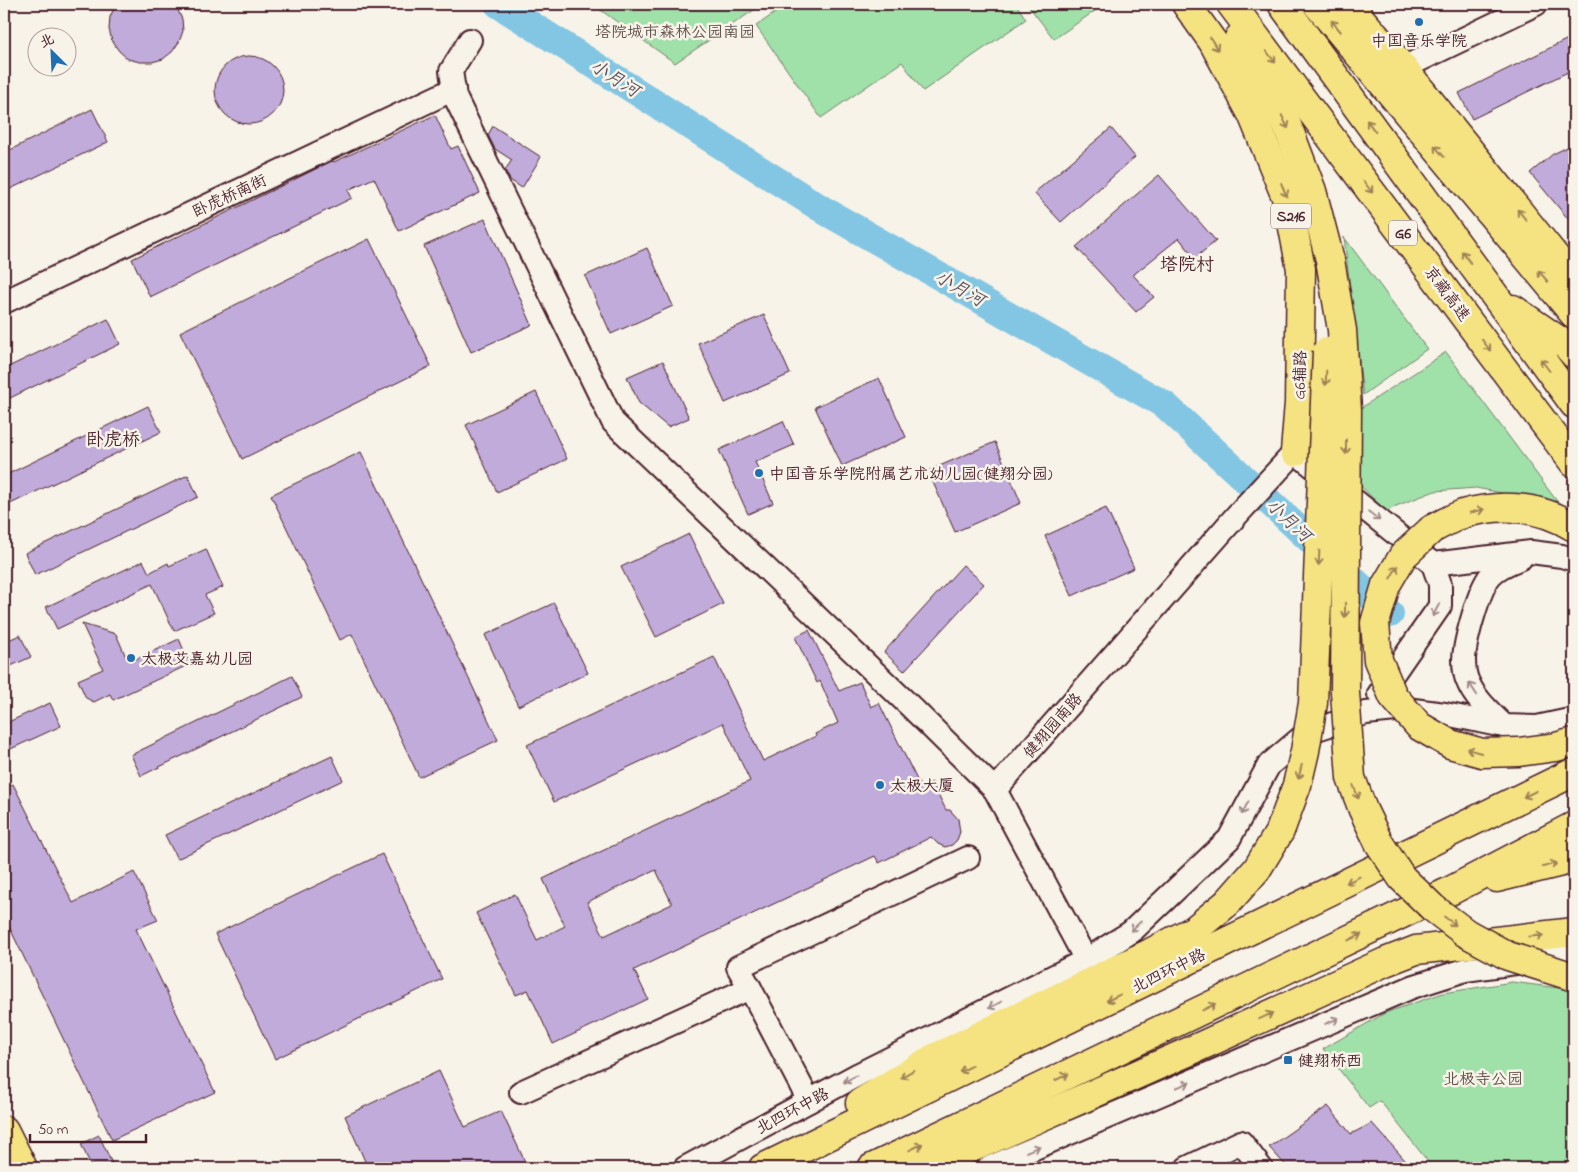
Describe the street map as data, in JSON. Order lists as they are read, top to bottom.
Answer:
{
  "streets": {
    "main road": [
      "S216",
      "G6",
      "京藏高速",
      "G6辅路",
      "北四环中路"
    ],
    "street": ["卧虎桥南街", "健翔园南路"]
  },
  "crossings": [
    ["G6辅路", "健翔园南路"]
  ],
  "districts": ["塔院村", "卧虎桥"],
  "water": ["小月河"],
  "parks": ["塔院城市森林公园南园", "北极寺公园"],
  "places": {
    "other": [
      "中国音乐学院",
      "中国音乐学院附属艺术幼儿园(健翔分园)",
      "太极艾嘉幼儿园",
      "太极大厦"
    ],
    "transit": ["健翔桥西"]
  },
  "scale_bar": "50 m",
  "north": "top left"
}
